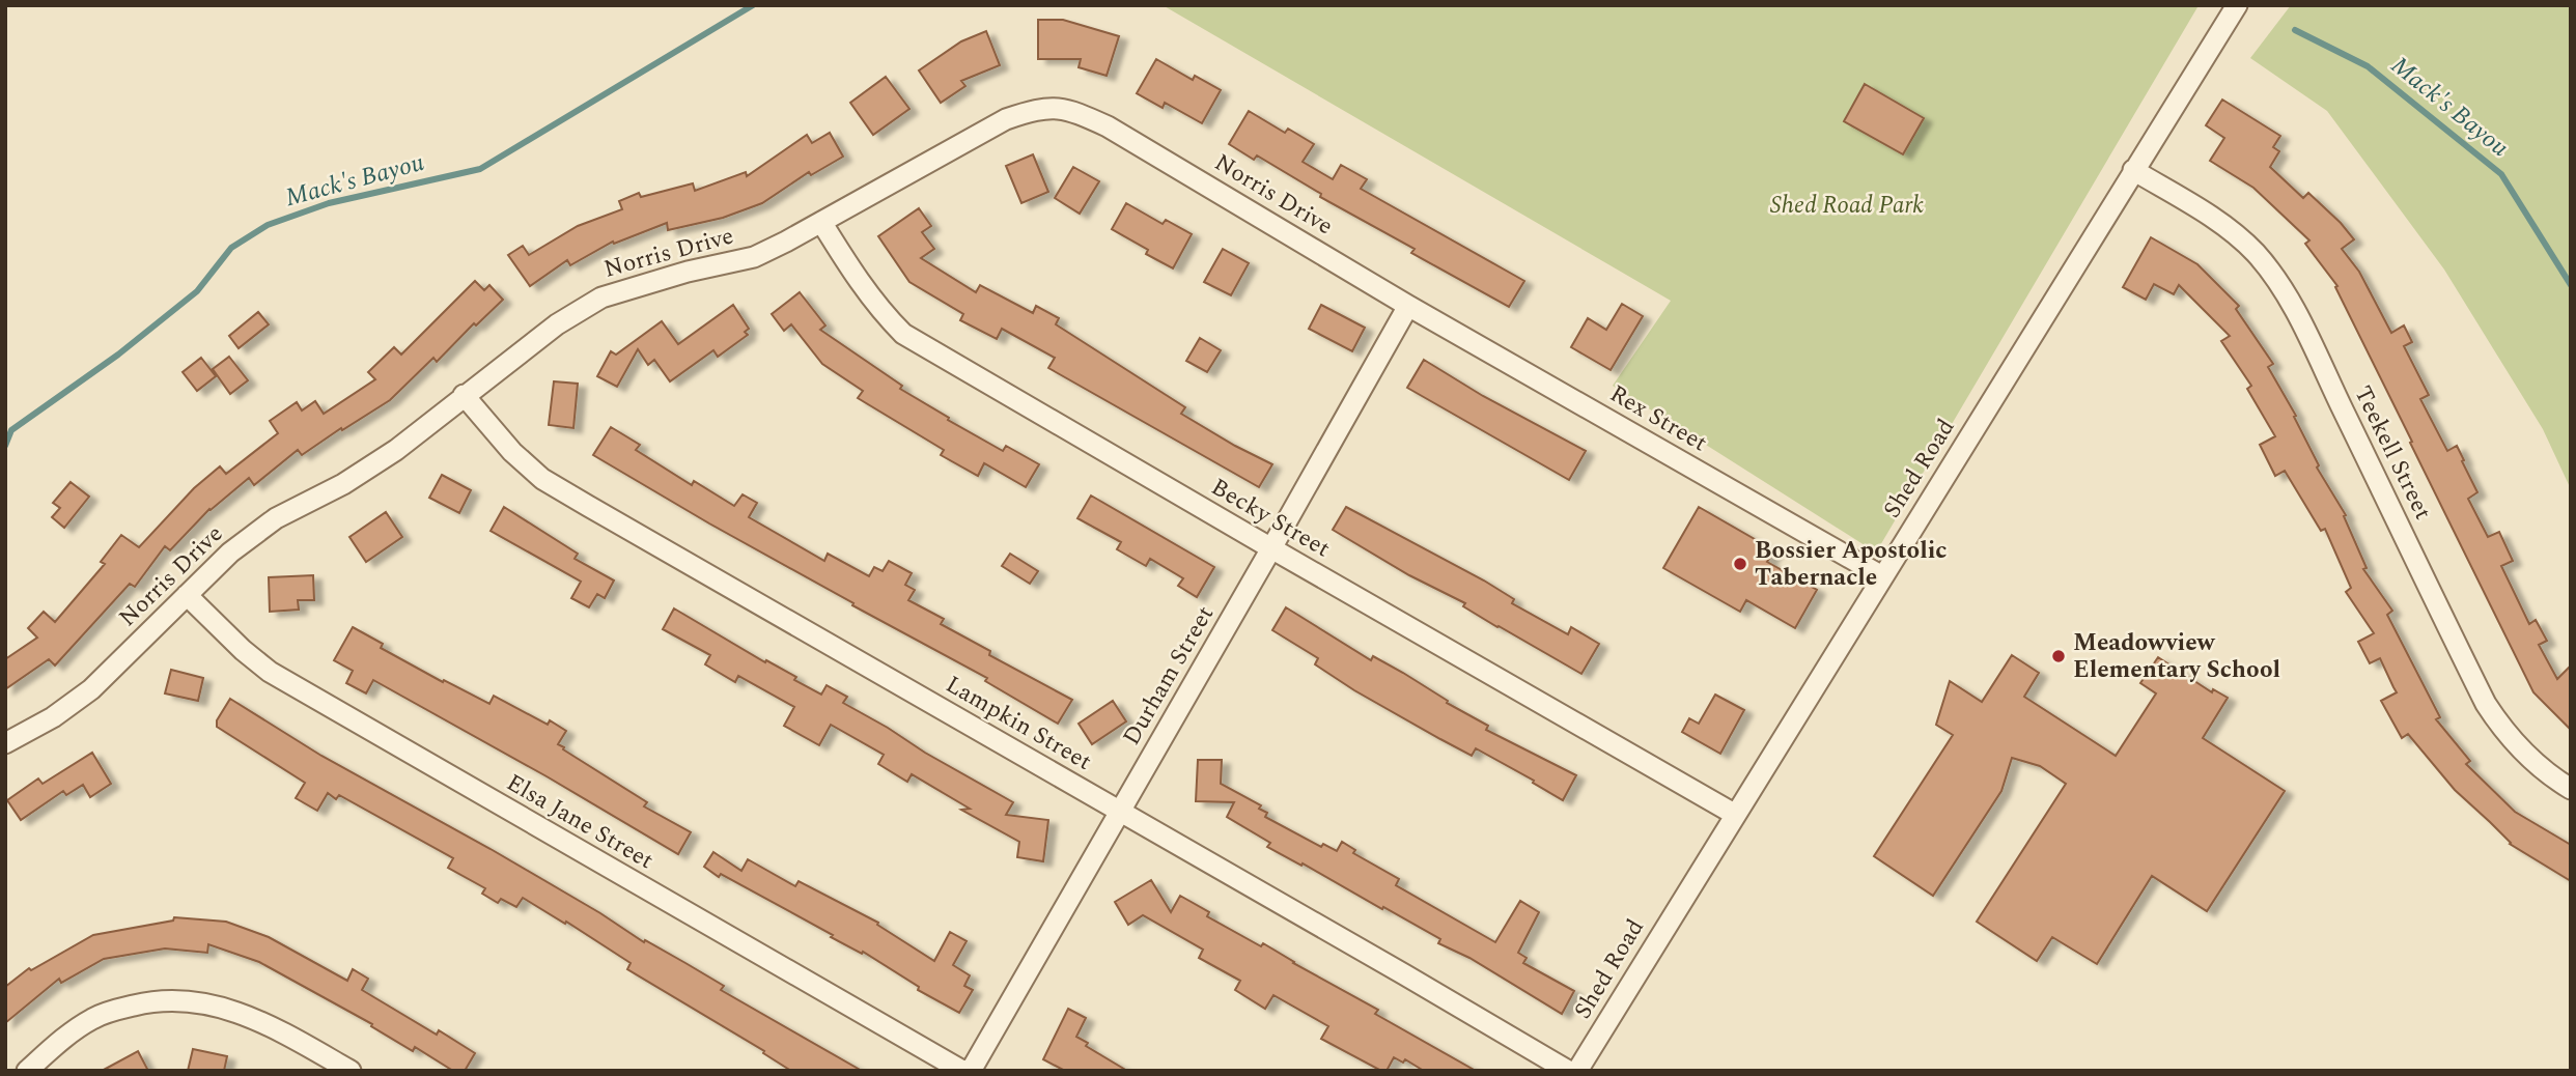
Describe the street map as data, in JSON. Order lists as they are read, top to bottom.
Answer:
{
  "streets": {
    "street": [
      "Norris Drive",
      "Rex Street",
      "Teekell Street",
      "Shed Road",
      "Becky Street",
      "Durham Street",
      "Lampkin Street",
      "Elsa Jane Street"
    ]
  },
  "crossings": [
    ["Norris Drive", "Rex Street"],
    ["Norris Drive", "Becky Street"],
    ["Norris Drive", "Durham Street"],
    ["Norris Drive", "Lampkin Street"],
    ["Norris Drive", "Elsa Jane Street"],
    ["Rex Street", "Shed Road"],
    ["Rex Street", "Durham Street"],
    ["Teekell Street", "Shed Road"],
    ["Shed Road", "Becky Street"],
    ["Becky Street", "Durham Street"],
    ["Durham Street", "Lampkin Street"]
  ],
  "water": ["Mack's Bayou"],
  "parks": ["Shed Road Park"],
  "places": ["Bossier Apostolic Tabernacle", "Meadowview Elementary School"]
}
